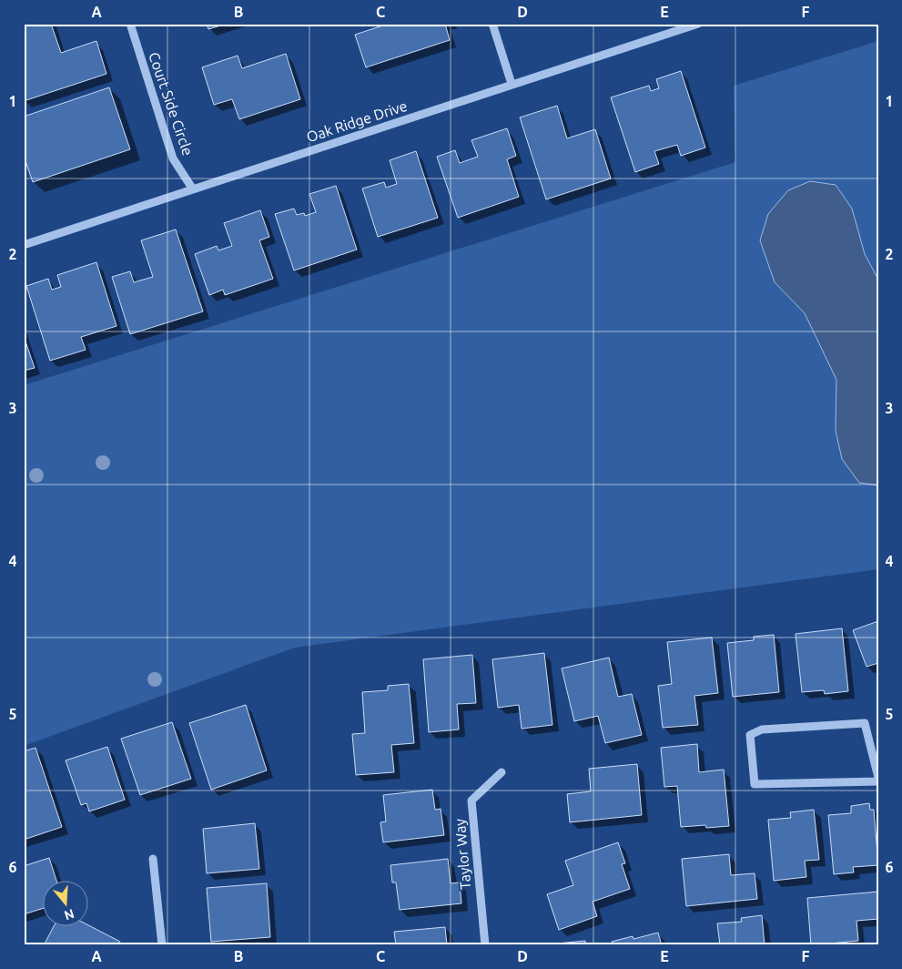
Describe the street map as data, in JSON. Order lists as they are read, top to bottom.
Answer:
{
  "streets": {
    "street": ["Court Side Circle", "Oak Ridge Drive", "Taylor Way"]
  },
  "crossings": [
    ["Court Side Circle", "Oak Ridge Drive"]
  ],
  "north": "bottom",
  "grid": {
    "columns": [
      "A",
      "B",
      "C",
      "D",
      "E",
      "F"
    ],
    "rows": [
      "1",
      "2",
      "3",
      "4",
      "5",
      "6"
    ]
  }
}
